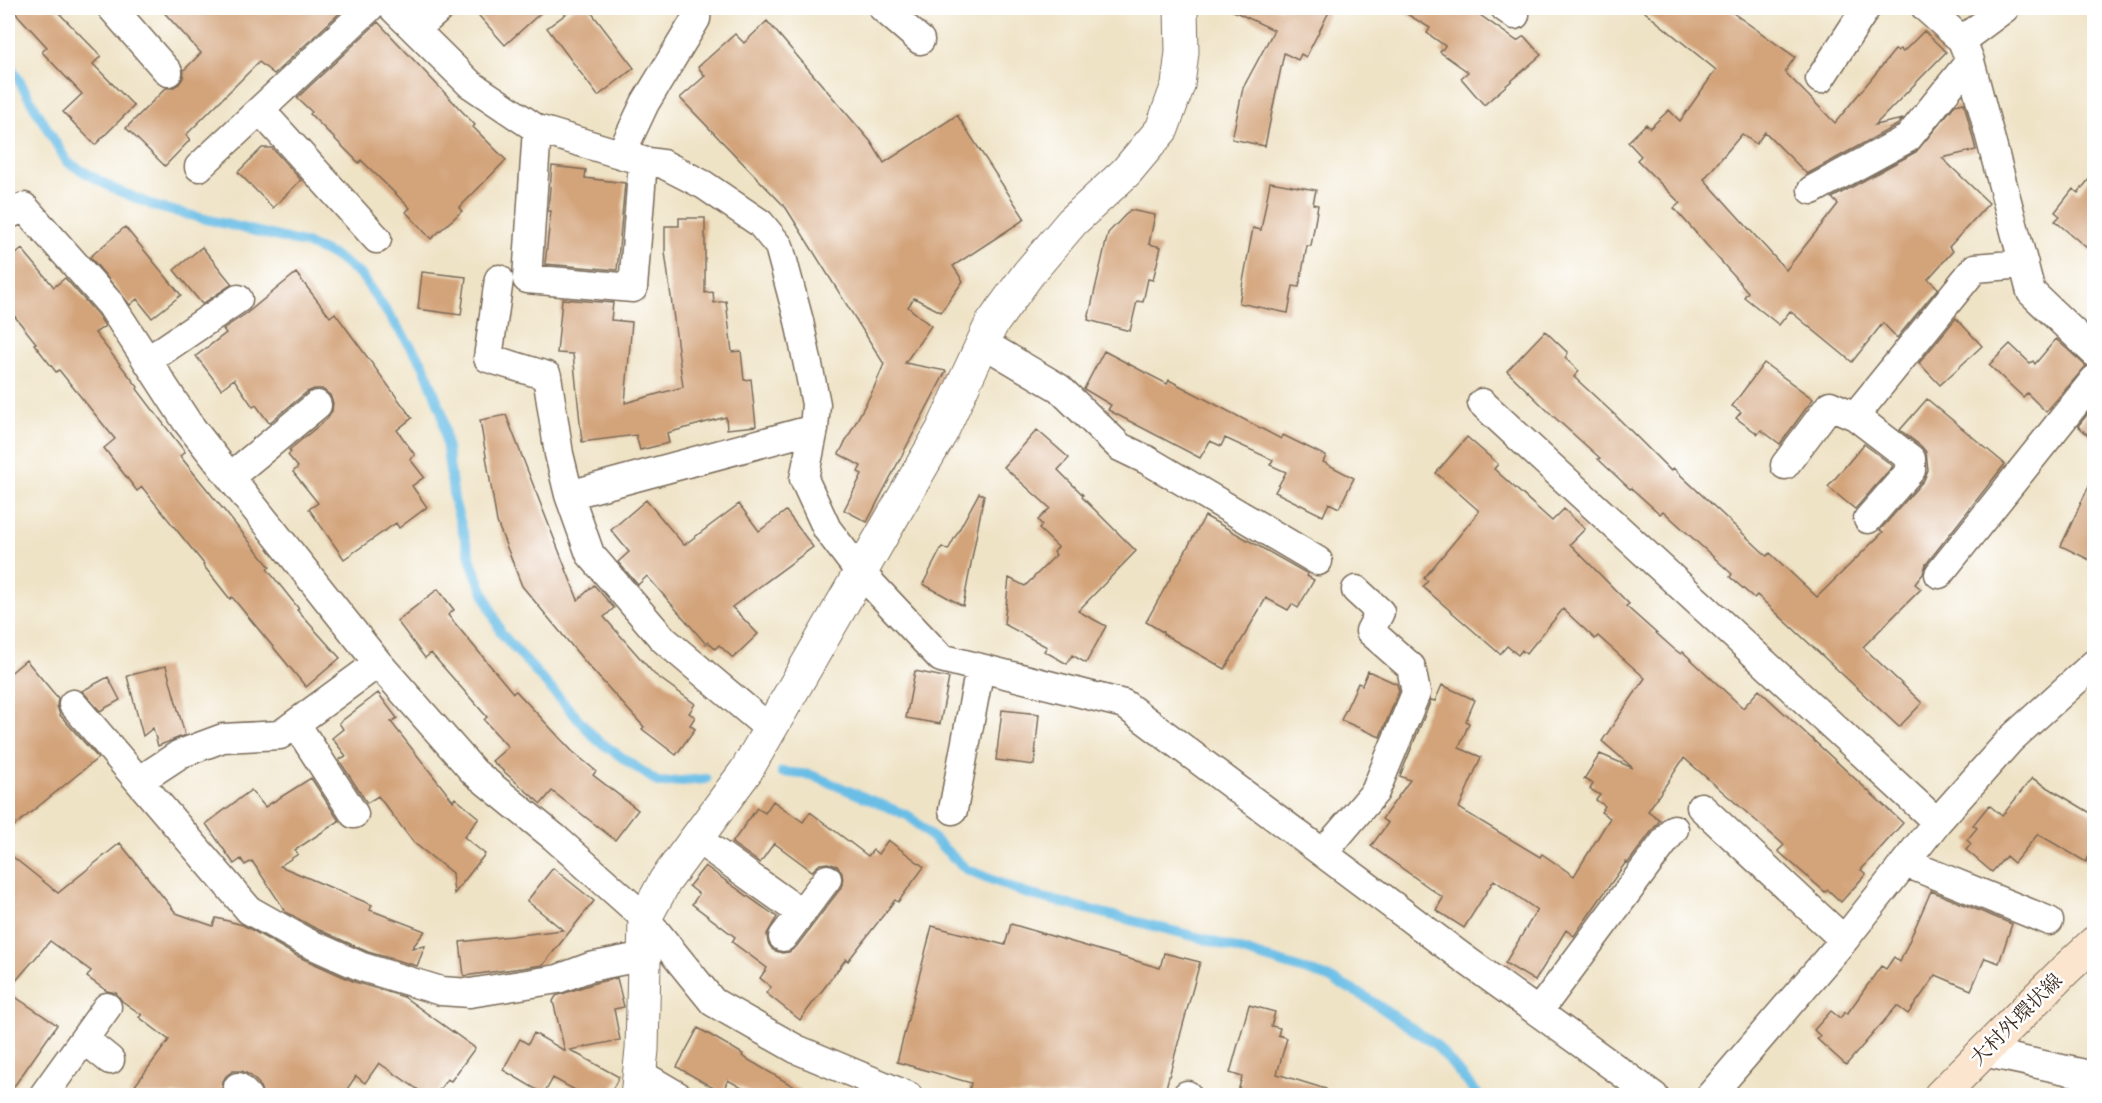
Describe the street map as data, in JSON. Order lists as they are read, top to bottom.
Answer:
{
  "streets": {
    "main road": ["大村外環状線"]
  }
}
